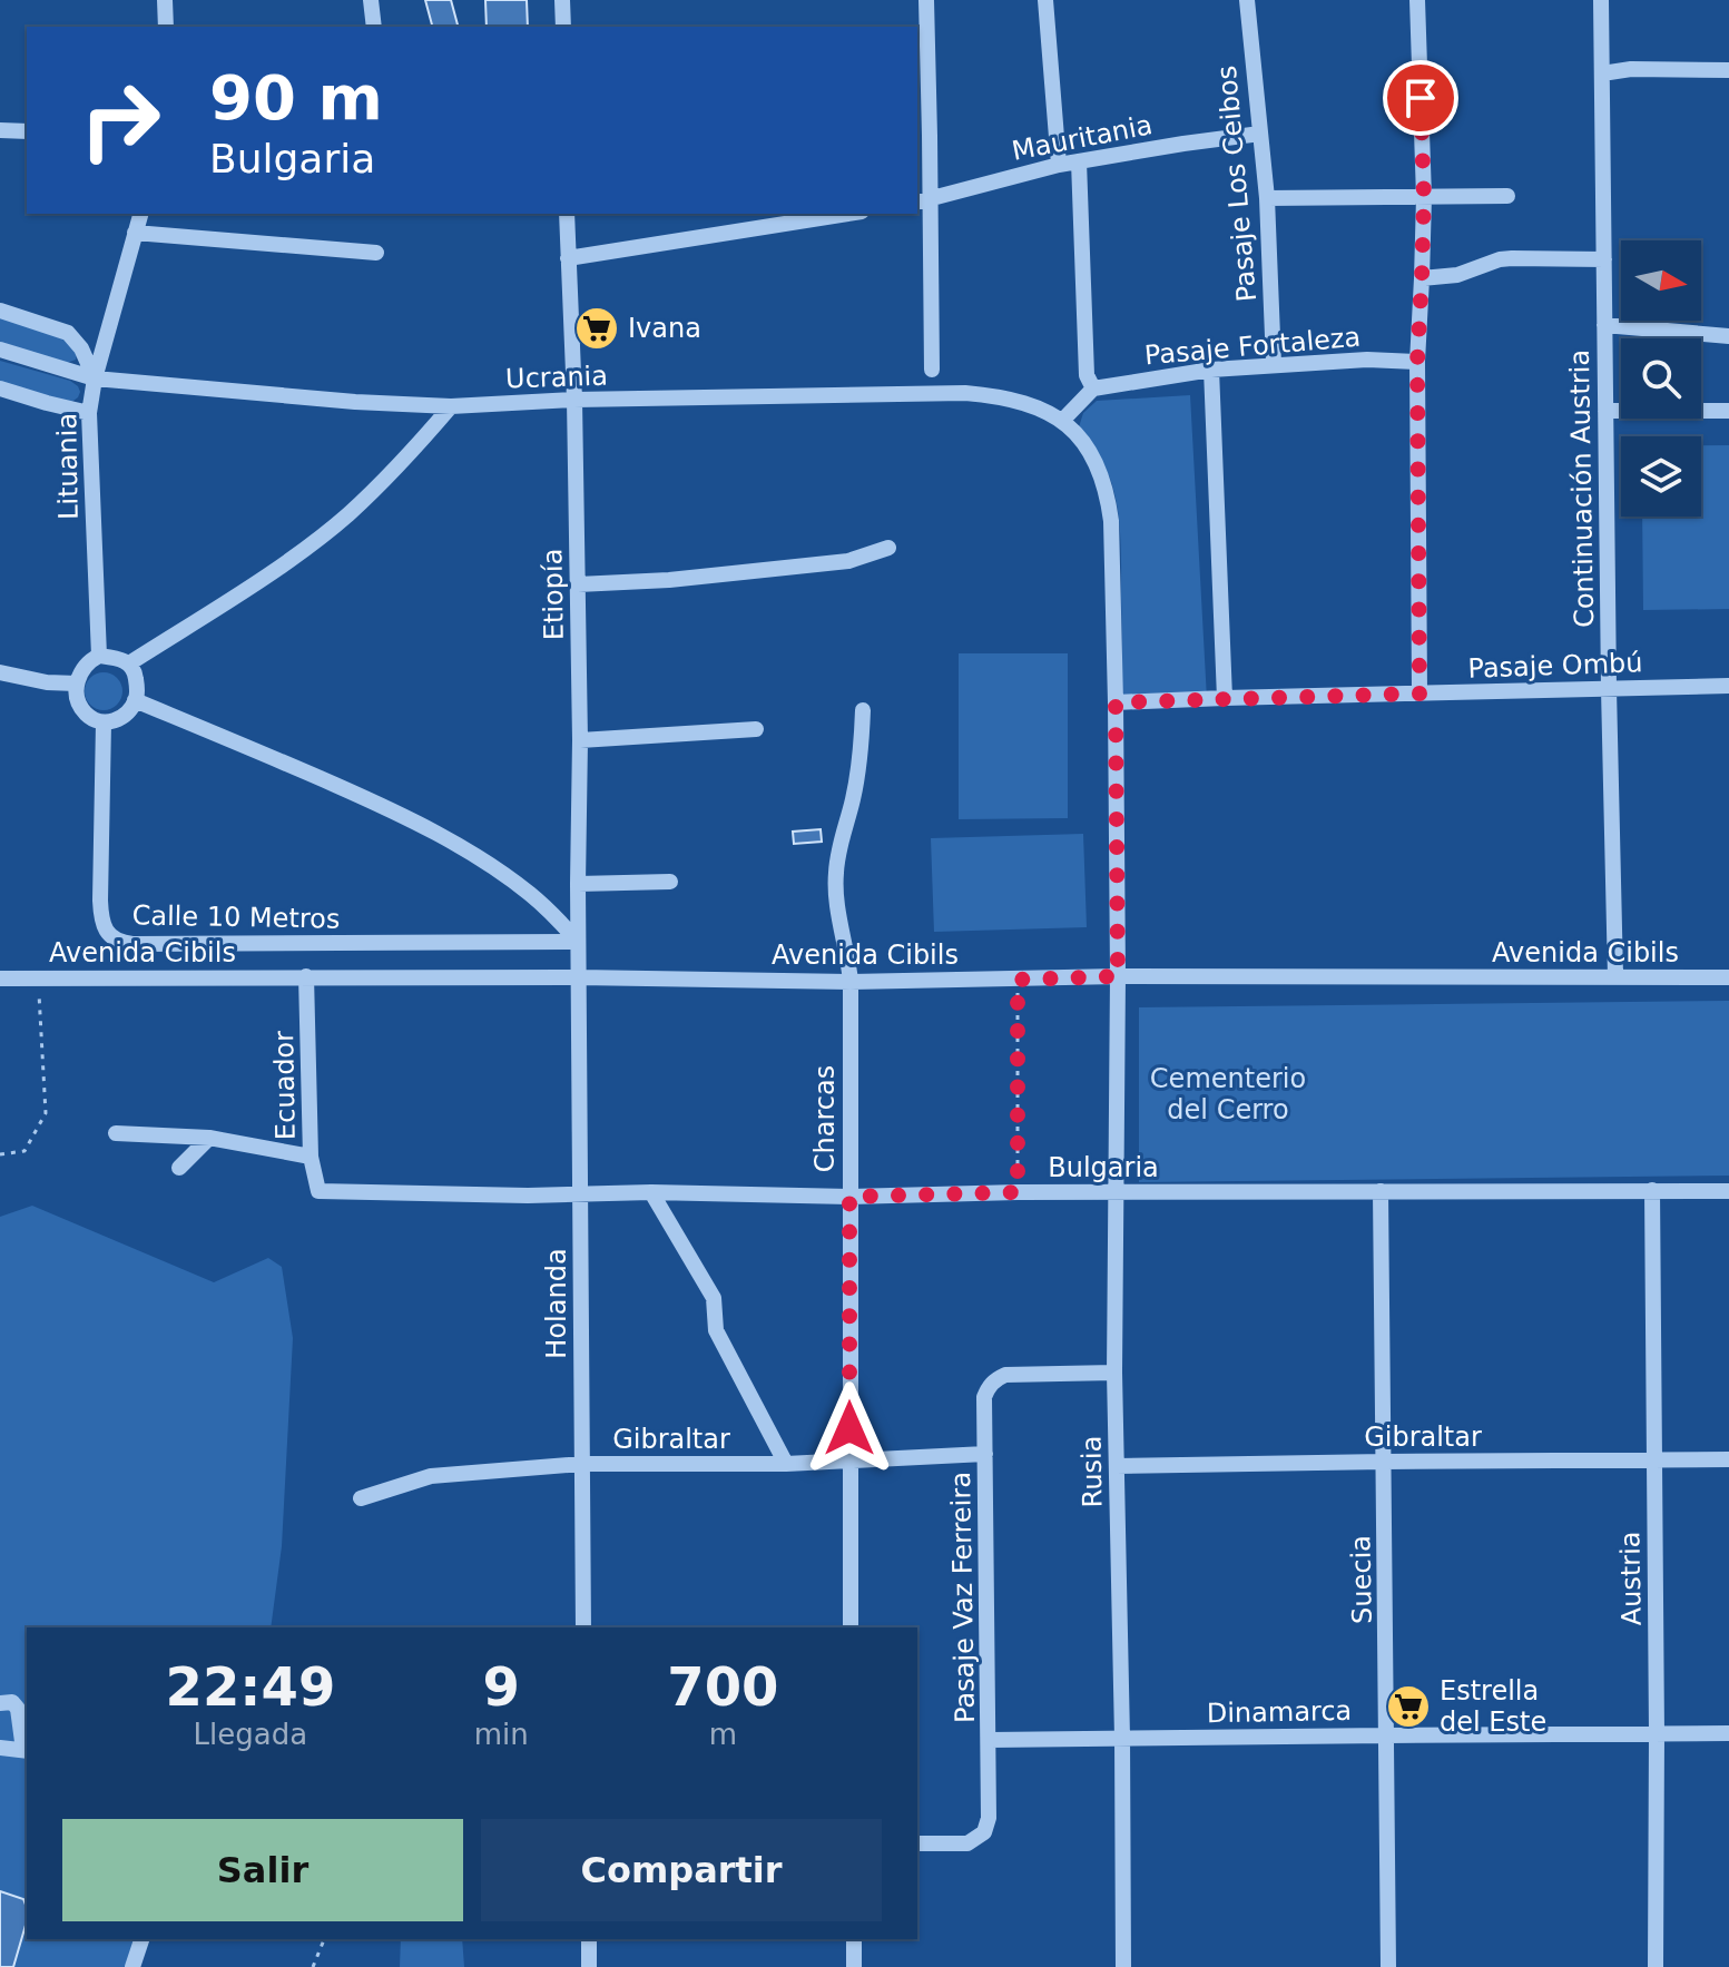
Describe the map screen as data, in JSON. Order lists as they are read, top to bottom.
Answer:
{
  "streets": {
    "street": [
      "Mauritania",
      "Pasaje Los Ceibos",
      "Pasaje Fortaleza",
      "Ucrania",
      "Lituania",
      "Continuación Austria",
      "Etiopía",
      "Pasaje Ombú",
      "Calle 10 Metros",
      "Avenida Cibils",
      "Ecuador",
      "Charcas",
      "Bulgaria",
      "Holanda",
      "Gibraltar",
      "Rusia",
      "Austria",
      "Suecia",
      "Pasaje Vaz Ferreira",
      "Dinamarca"
    ]
  },
  "crossings": [
    ["Mauritania", "Pasaje Los Ceibos"],
    ["Pasaje Los Ceibos", "Pasaje Fortaleza"],
    ["Ucrania", "Lituania"],
    ["Ucrania", "Etiopía"],
    ["Ucrania", "Rusia"],
    ["Lituania", "Calle 10 Metros"],
    ["Continuación Austria", "Pasaje Ombú"],
    ["Continuación Austria", "Avenida Cibils"],
    ["Etiopía", "Calle 10 Metros"],
    ["Etiopía", "Avenida Cibils"],
    ["Etiopía", "Holanda"],
    ["Pasaje Ombú", "Rusia"],
    ["Avenida Cibils", "Ecuador"],
    ["Avenida Cibils", "Charcas"],
    ["Avenida Cibils", "Holanda"],
    ["Avenida Cibils", "Rusia"],
    ["Ecuador", "Bulgaria"],
    ["Charcas", "Bulgaria"],
    ["Charcas", "Gibraltar"],
    ["Bulgaria", "Holanda"],
    ["Bulgaria", "Rusia"],
    ["Bulgaria", "Austria"],
    ["Bulgaria", "Suecia"],
    ["Holanda", "Gibraltar"],
    ["Gibraltar", "Rusia"],
    ["Gibraltar", "Austria"],
    ["Gibraltar", "Suecia"],
    ["Gibraltar", "Pasaje Vaz Ferreira"],
    ["Rusia", "Pasaje Vaz Ferreira"],
    ["Rusia", "Dinamarca"],
    ["Austria", "Dinamarca"],
    ["Suecia", "Dinamarca"],
    ["Pasaje Vaz Ferreira", "Dinamarca"]
  ],
  "parks": ["Cementerio del Cerro"],
  "places": {
    "supermarket": ["Ivana", "Estrella del Este"]
  },
  "north": "right",
  "page": {
    "turn": ["90 m", "Bulgaria"],
    "eta": [
      "22:49",
      "Llegada",
      "9",
      "min",
      "700",
      "m"
    ],
    "buttons": ["Salir", "Compartir"]
  }
}
